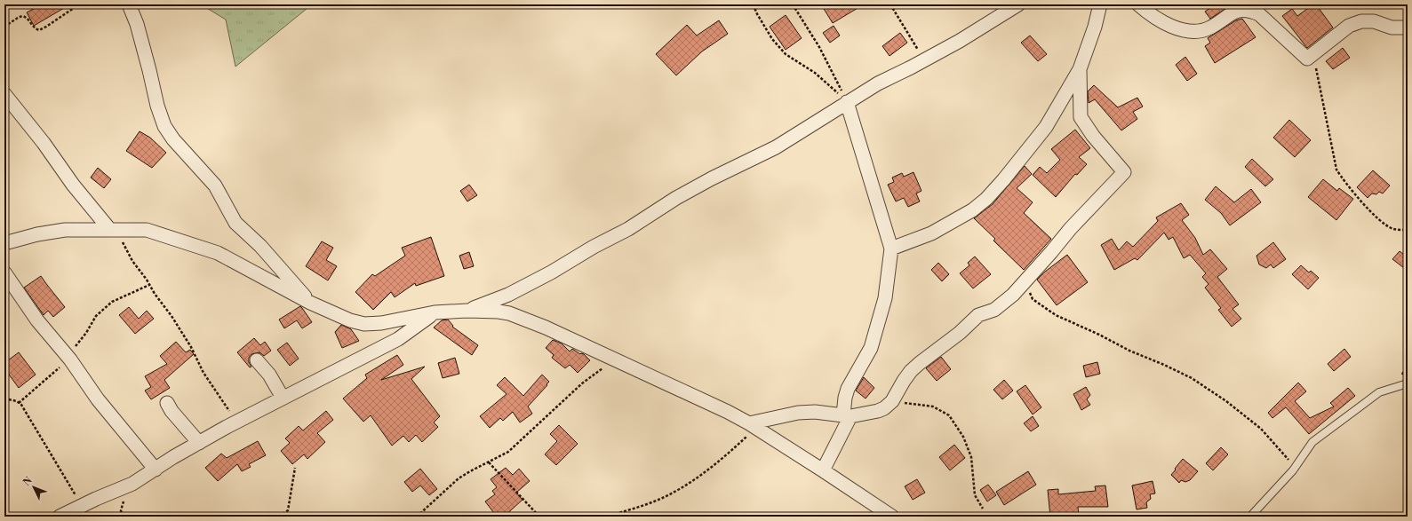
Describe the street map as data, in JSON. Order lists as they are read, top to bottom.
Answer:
{
  "north": "top left"
}
